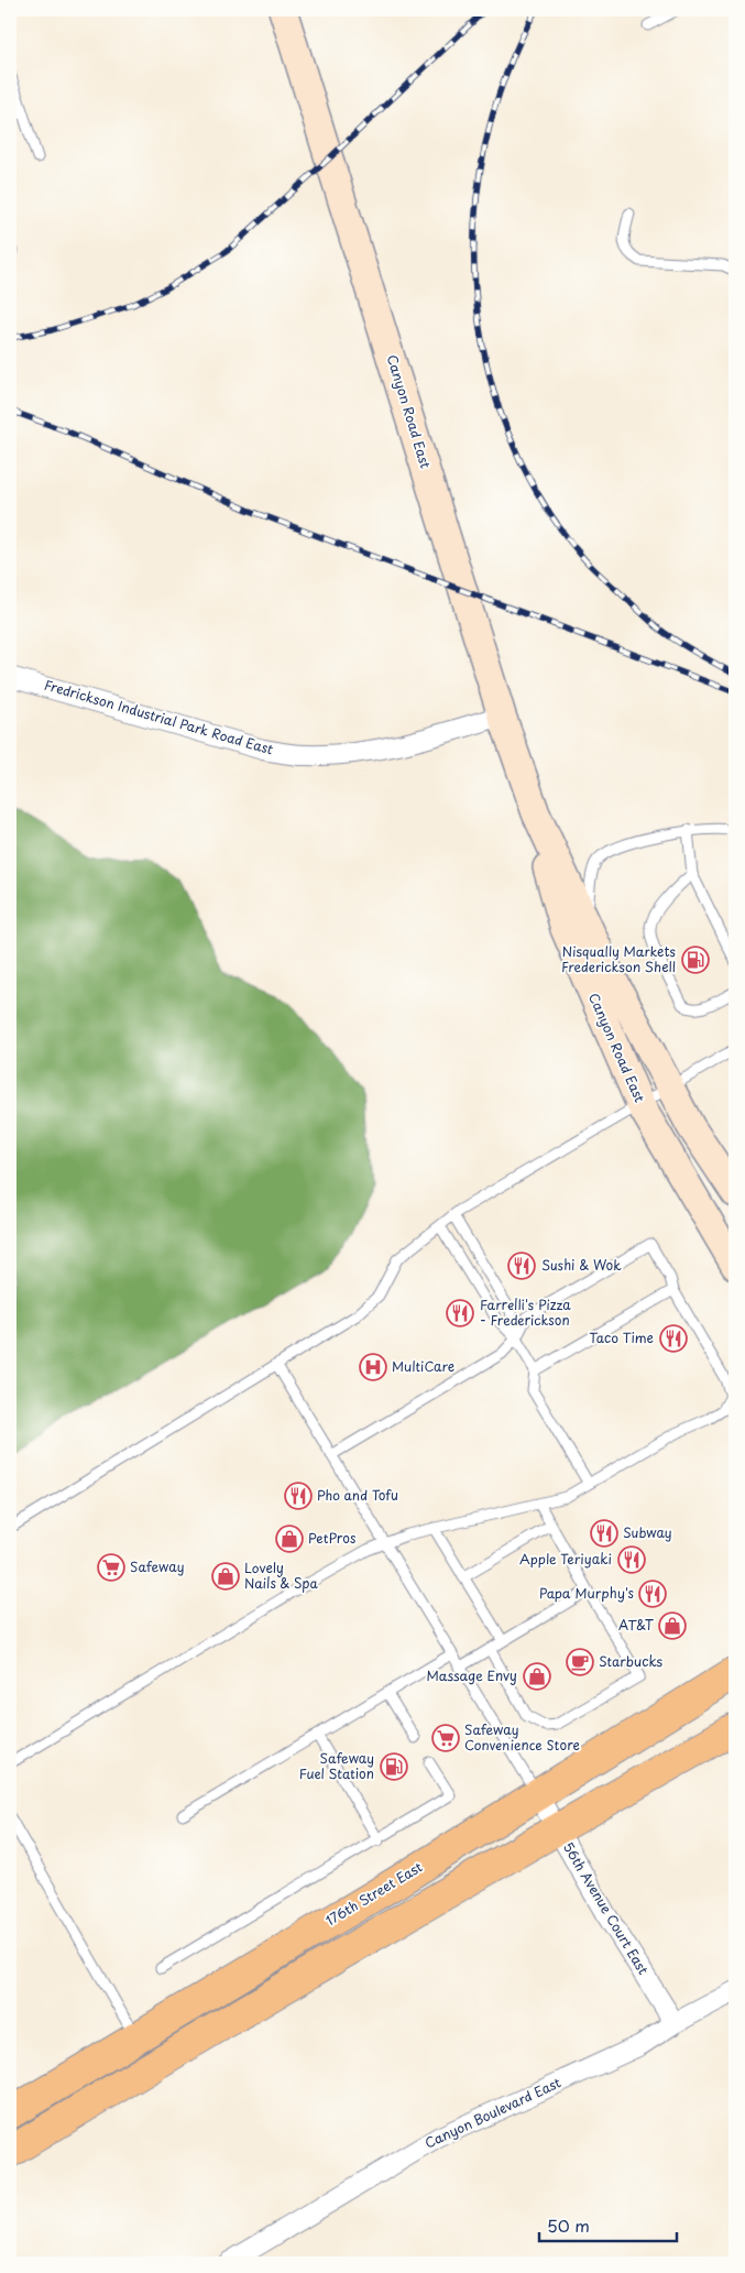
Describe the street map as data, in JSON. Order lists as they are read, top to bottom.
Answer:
{
  "streets": {
    "main road": ["Canyon Road East", "176th Street East"],
    "street": ["Fredrickson Industrial Park Road East", "56th Avenue Court East", "Canyon Boulevard East"]
  },
  "crossings": [
    ["Canyon Road East", "Fredrickson Industrial Park Road East"],
    ["176th Street East", "56th Avenue Court East"],
    ["56th Avenue Court East", "Canyon Boulevard East"]
  ],
  "places": {
    "fuel station": ["Nisqually Markets Frederickson Shell", "Safeway Fuel Station"],
    "restaurant": [
      "Sushi & Wok",
      "Farrelli's Pizza - Frederickson",
      "Taco Time",
      "Pho and Tofu",
      "Subway",
      "Apple Teriyaki",
      "Papa Murphy's"
    ],
    "hospital": ["MultiCare"],
    "shop": [
      "PetPros",
      "Lovely Nails & Spa",
      "AT&T",
      "Massage Envy"
    ],
    "supermarket": ["Safeway", "Safeway Convenience Store"],
    "cafe": ["Starbucks"]
  },
  "scale_bar": "50 m"
}
